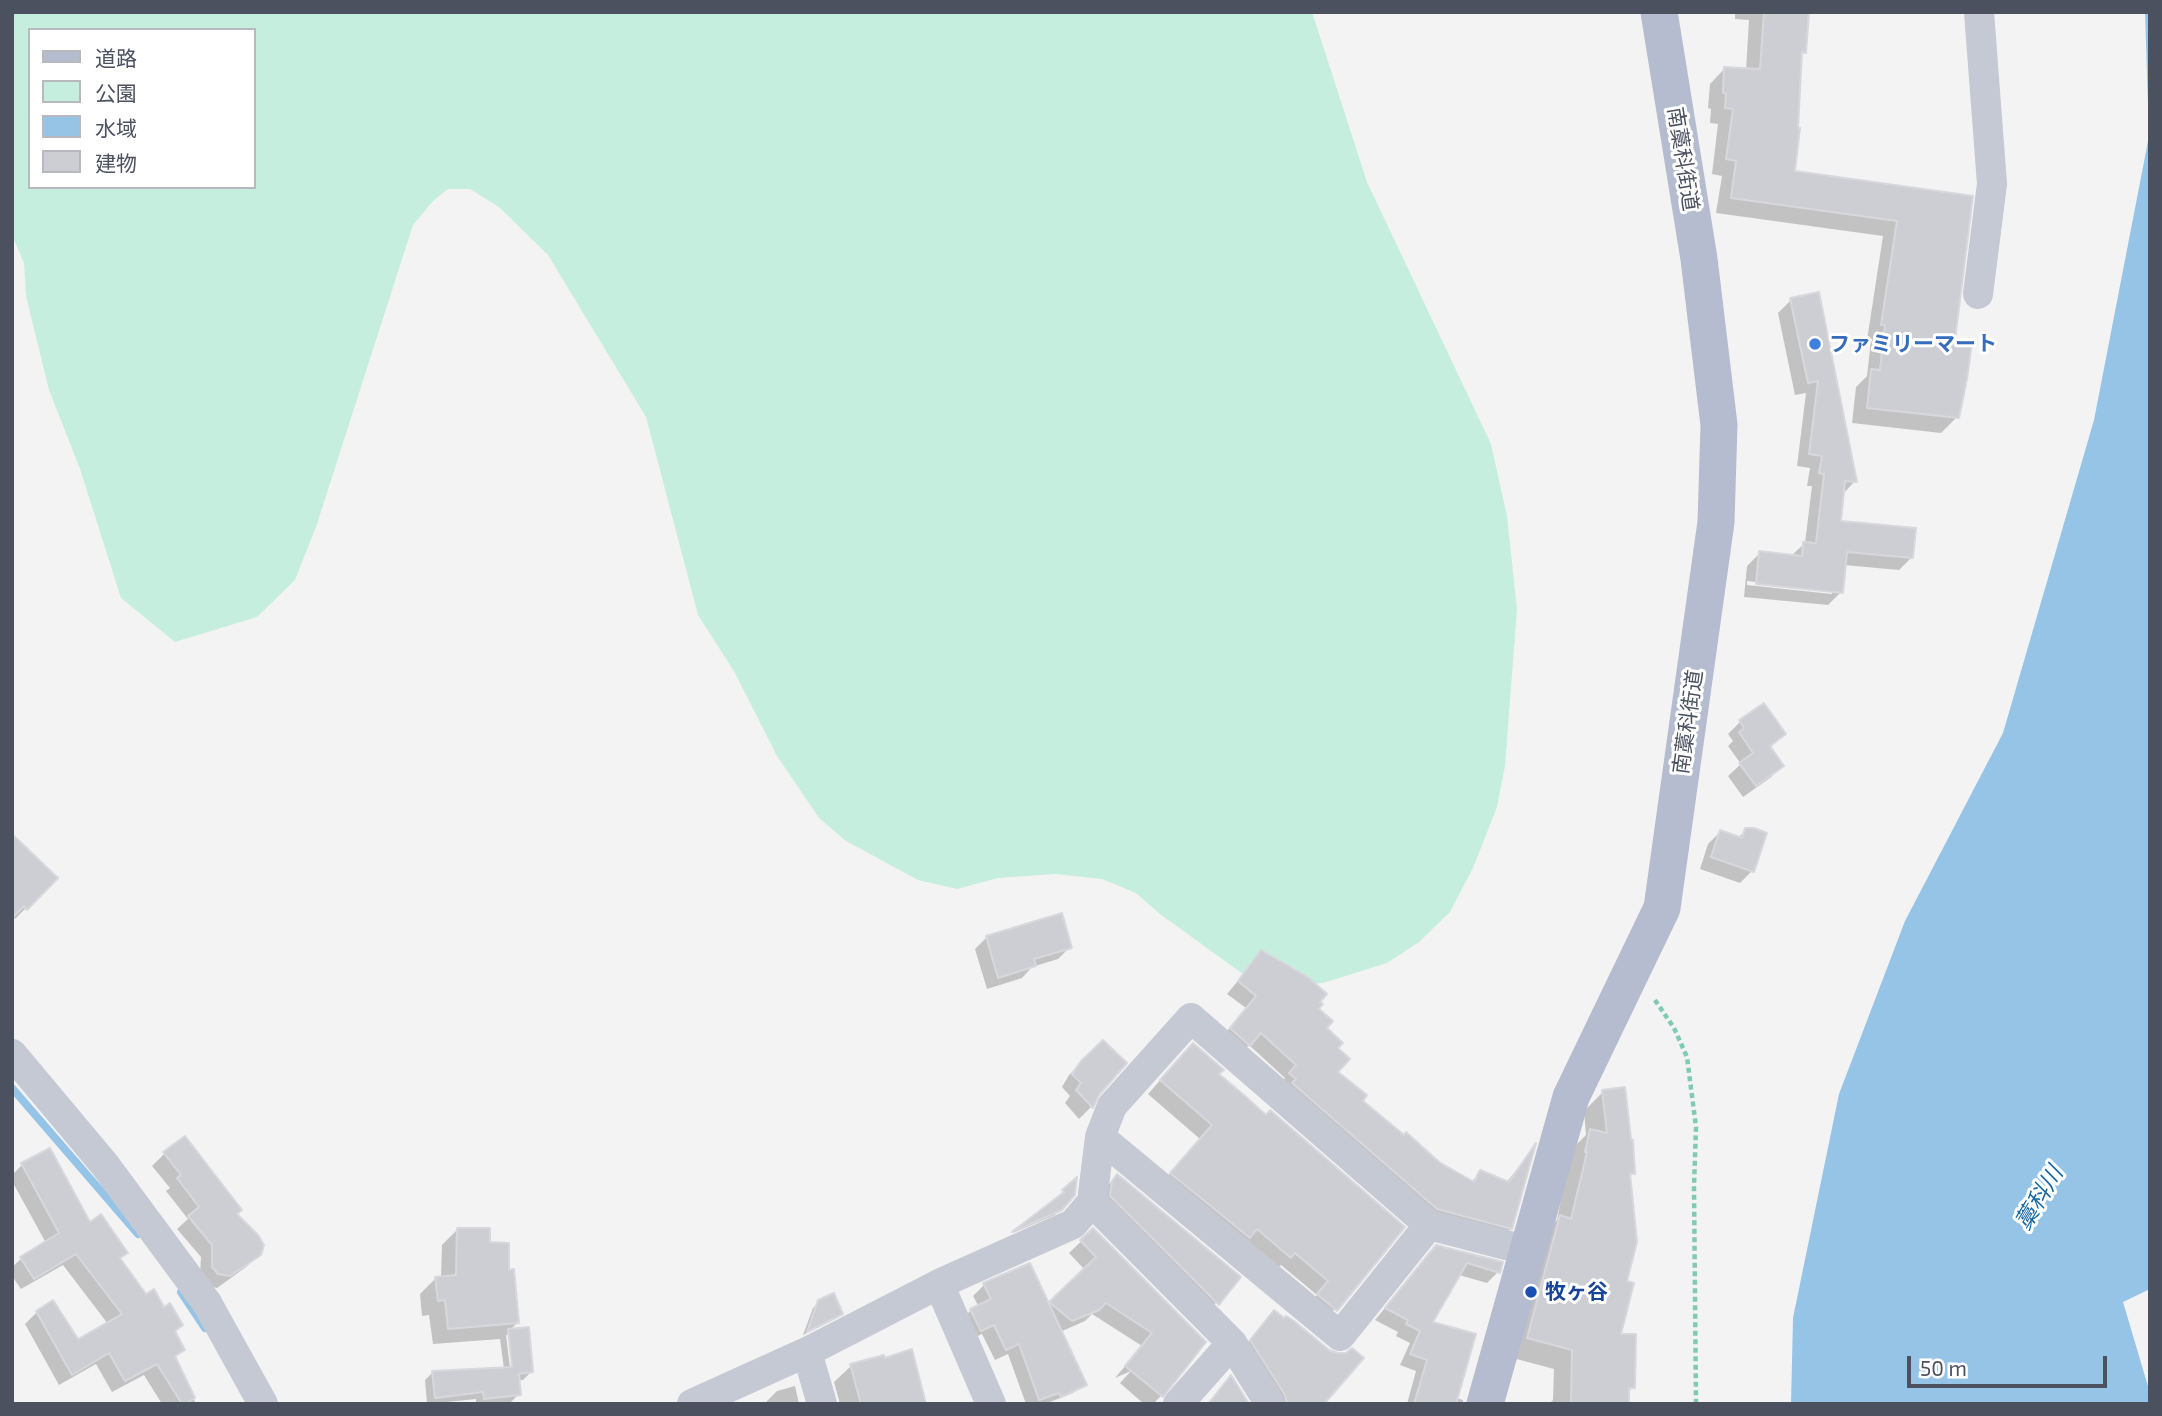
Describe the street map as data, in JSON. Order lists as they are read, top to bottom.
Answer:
{
  "streets": {
    "main road": ["南藁科街道"]
  },
  "water": ["藁科川"],
  "places": ["ファミリーマート", "牧ヶ谷"],
  "legend": [
    "道路",
    "公園",
    "水域",
    "建物"
  ],
  "scale_bar": "50 m"
}
